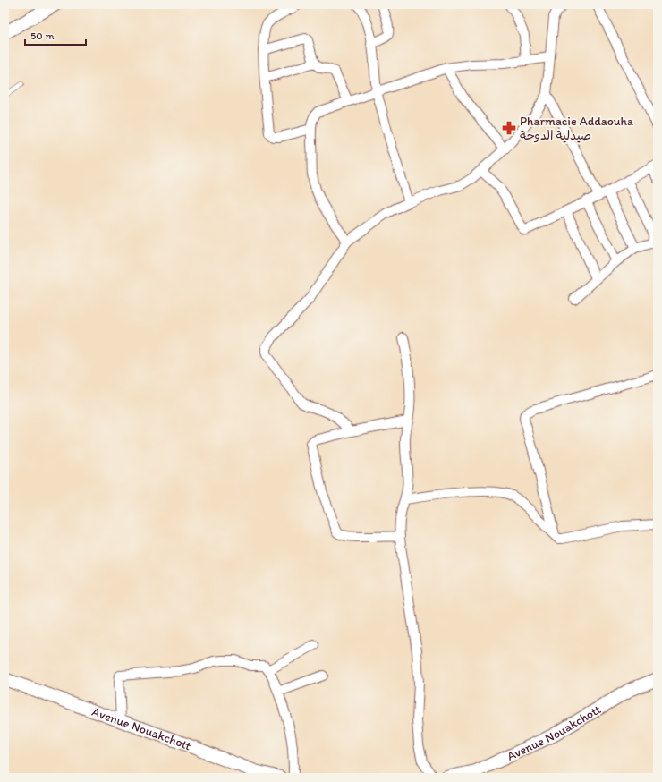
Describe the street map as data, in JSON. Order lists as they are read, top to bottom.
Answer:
{
  "streets": {
    "street": ["Avenue Nouakchott"]
  },
  "places": {
    "pharmacy": ["Pharmacie Addaouha صيدلية الدوحة"]
  },
  "scale_bar": "50 m"
}
